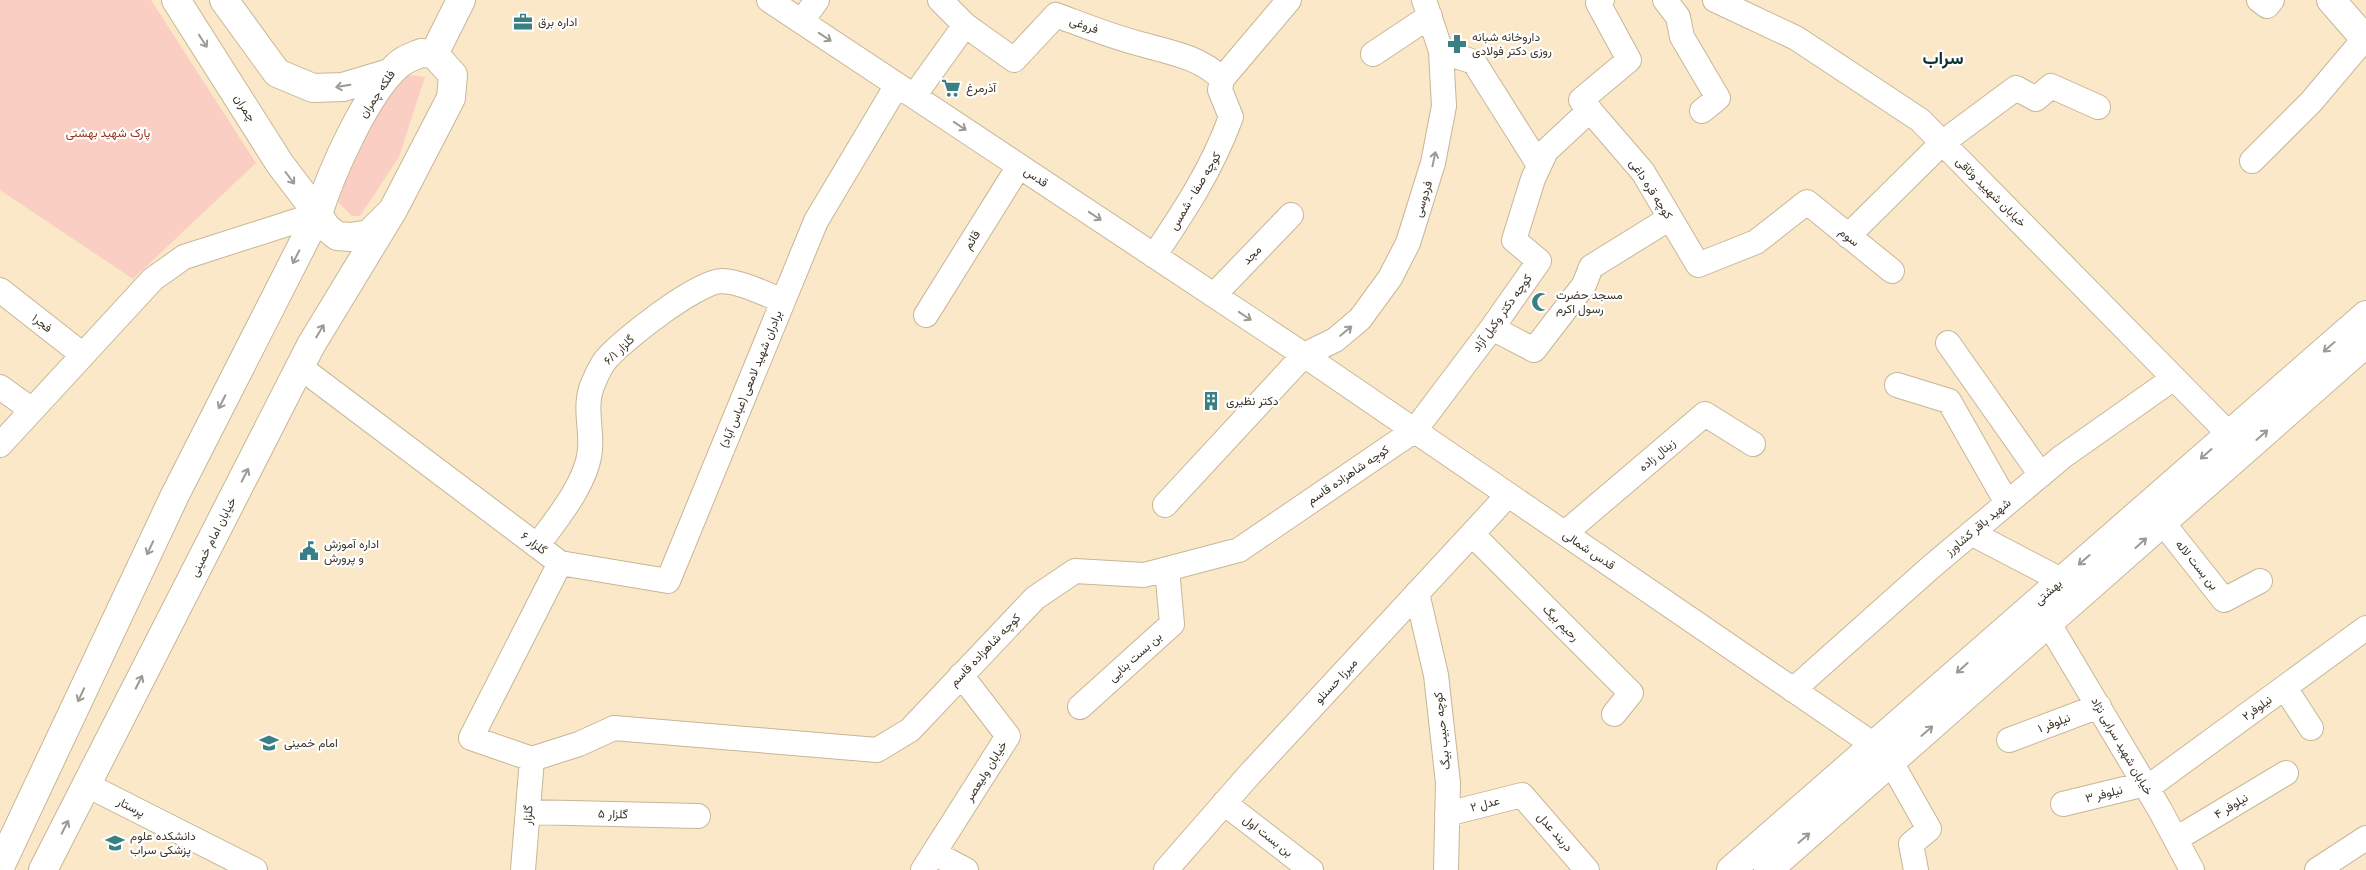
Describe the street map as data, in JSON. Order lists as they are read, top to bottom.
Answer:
{
  "streets": {
    "main road": [
      "فلکه چمران",
      "چمران",
      "خیابان امام خمینی",
      "بهشتی"
    ],
    "street": [
      "فروغی",
      "قدس",
      "کوچه قره داغی",
      "کوچه صفا - شمس",
      "خیابان شهیید وثاقی",
      "فردوسی",
      "سوم",
      "قائم",
      "مجد",
      "کوچه دکتر وکیل آزاد",
      "فجر۱",
      "گلزار ۶/۱",
      "برادران شهید لامعی (عباس آباد)",
      "زینال زاده",
      "کوچه شاهزاده قاسم",
      "شهید باقر کشاورز",
      "گلزار ۶",
      "قدس شمالی",
      "بن بست لاله",
      "رحیم بیگ",
      "بن بست بنایی",
      "میرزا حسنلو",
      "نیلوفر۲",
      "نیلوفر ۱",
      "کوچه حبیب بیگ",
      "خیابان شهید سرابی نژاد",
      "خیابان ولیعصر",
      "نیلوفر ۳",
      "عدل ۲",
      "نیلوفر ۴",
      "پرستار",
      "گلزار ۵",
      "گلزار",
      "دربند عدل",
      "بن بست اول"
    ]
  },
  "crossings": [
    ["فروغی", "کوچه صفا - شمس"],
    ["فلکه چمران", "چمران"],
    ["قدس", "کوچه صفا - شمس"],
    ["قدس", "فردوسی"],
    ["قدس", "قائم"],
    ["قدس", "مجد"],
    ["قدس", "برادران شهید لامعی (عباس آباد)"],
    ["قدس", "قدس شمالی"],
    ["کوچه قره داغی", "سوم"],
    ["کوچه قره داغی", "کوچه دکتر وکیل آزاد"],
    ["خیابان شهیید وثاقی", "شهید باقر کشاورز"],
    ["خیابان شهیید وثاقی", "بهشتی"],
    ["فردوسی", "قدس شمالی"],
    ["کوچه دکتر وکیل آزاد", "کوچه شاهزاده قاسم"],
    ["کوچه دکتر وکیل آزاد", "قدس شمالی"],
    ["گلزار ۶/۱", "برادران شهید لامعی (عباس آباد)"],
    ["گلزار ۶/۱", "گلزار ۶"],
    ["برادران شهید لامعی (عباس آباد)", "گلزار ۶"],
    ["زینال زاده", "قدس شمالی"],
    ["کوچه شاهزاده قاسم", "گلزار ۶"],
    ["کوچه شاهزاده قاسم", "قدس شمالی"],
    ["کوچه شاهزاده قاسم", "بن بست بنایی"],
    ["کوچه شاهزاده قاسم", "خیابان ولیعصر"],
    ["کوچه شاهزاده قاسم", "گلزار"],
    ["شهید باقر کشاورز", "قدس شمالی"],
    ["خیابان امام خمینی", "گلزار ۶"],
    ["خیابان امام خمینی", "پرستار"],
    ["گلزار ۶", "گلزار"],
    ["قدس شمالی", "بهشتی"],
    ["قدس شمالی", "میرزا حسنلو"],
    ["بن بست لاله", "بهشتی"],
    ["بهشتی", "خیابان شهید سرابی نژاد"],
    ["رحیم بیگ", "میرزا حسنلو"],
    ["میرزا حسنلو", "کوچه حبیب بیگ"],
    ["میرزا حسنلو", "بن بست اول"],
    ["نیلوفر۲", "خیابان شهید سرابی نژاد"],
    ["نیلوفر۲", "نیلوفر ۳"],
    ["نیلوفر ۱", "خیابان شهید سرابی نژاد"],
    ["کوچه حبیب بیگ", "عدل ۲"],
    ["خیابان شهید سرابی نژاد", "نیلوفر ۳"],
    ["خیابان شهید سرابی نژاد", "نیلوفر ۴"],
    ["عدل ۲", "دربند عدل"],
    ["گلزار ۵", "گلزار"]
  ],
  "one_way": ["چمران", "قدس", "فردوسی"],
  "districts": ["سراب"],
  "parks": ["پارک شهید بهشتی"],
  "places": {
    "office": ["اداره برق"],
    "pharmacy": ["داروخانه شبانه روزی دکتر فولادی"],
    "supermarket": ["آذرمرغ"],
    "mosque": ["مسجد حضرت رسول اکرم"],
    "building": ["دکتر نظیری"],
    "public building": ["اداره آموزش و پرورش"],
    "school or university": ["امام خمینی", "دانشکده علوم پزشکی سراب"]
  }
}
